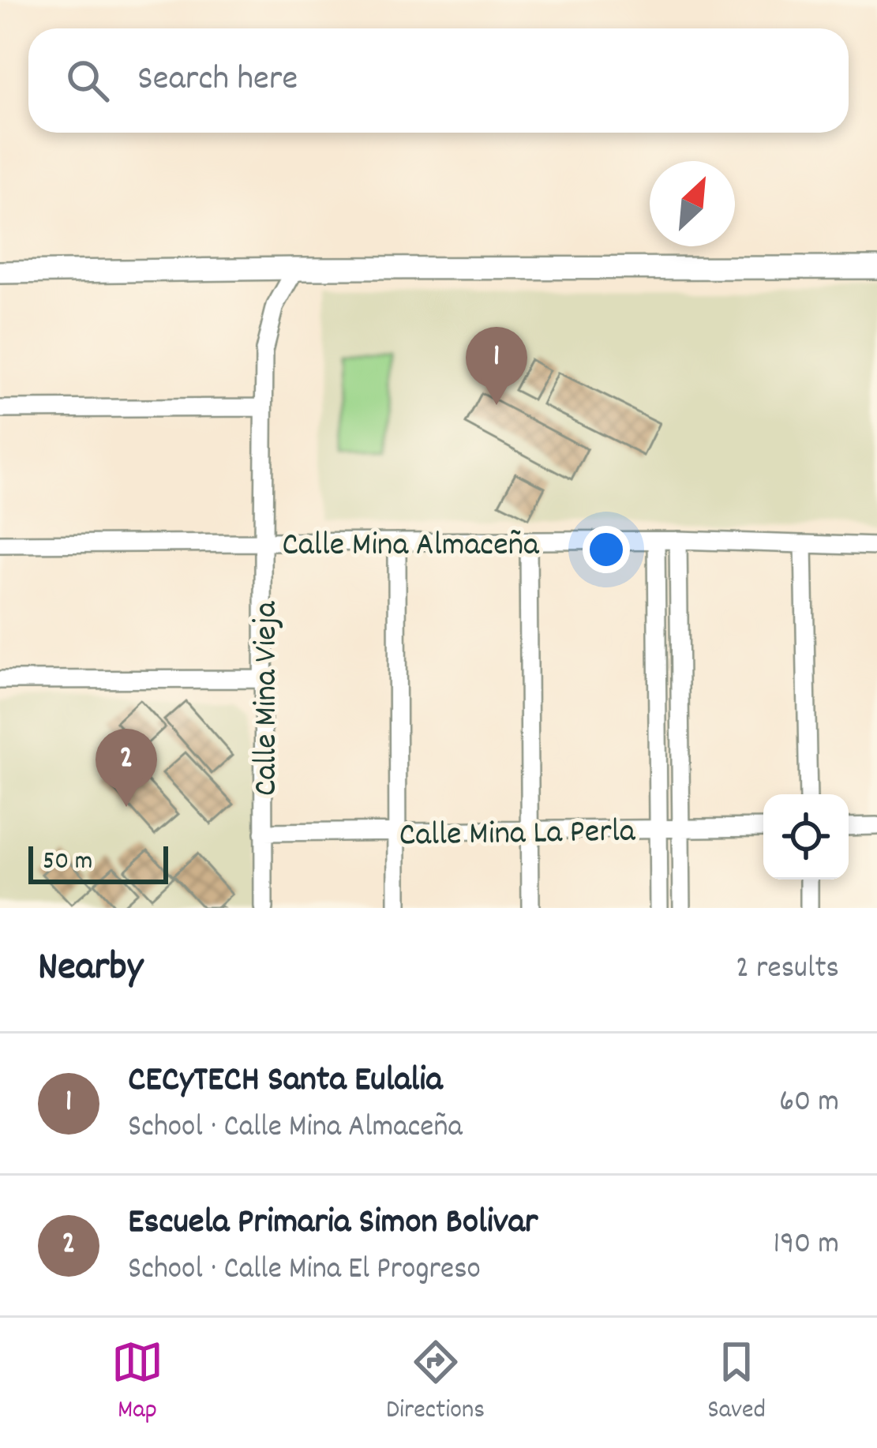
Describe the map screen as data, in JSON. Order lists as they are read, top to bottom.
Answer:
{
  "streets": {
    "street": ["Calle Mina Almaceña", "Calle Mina Vieja", "Calle Mina La Perla"]
  },
  "crossings": [
    ["Calle Mina Almaceña", "Calle Mina Vieja"],
    ["Calle Mina Vieja", "Calle Mina La Perla"]
  ],
  "scale_bar": "50 m",
  "north": "top right",
  "page": {
    "search": "Search here",
    "pins": ["1", "2"],
    "scale": "50 m",
    "heading": ["Nearby", "2 results"],
    "list": [
      {
        "mark": "1",
        "name": "CECyTECH Santa Eulalia",
        "note": "School · Calle Mina Almaceña",
        "value": "60 m"
      },
      {
        "mark": "2",
        "name": "Escuela Primaria Simon Bolivar",
        "note": "School · Calle Mina El Progreso",
        "value": "190 m"
      }
    ],
    "nav": ["Map", "Directions", "Saved"]
  }
}
